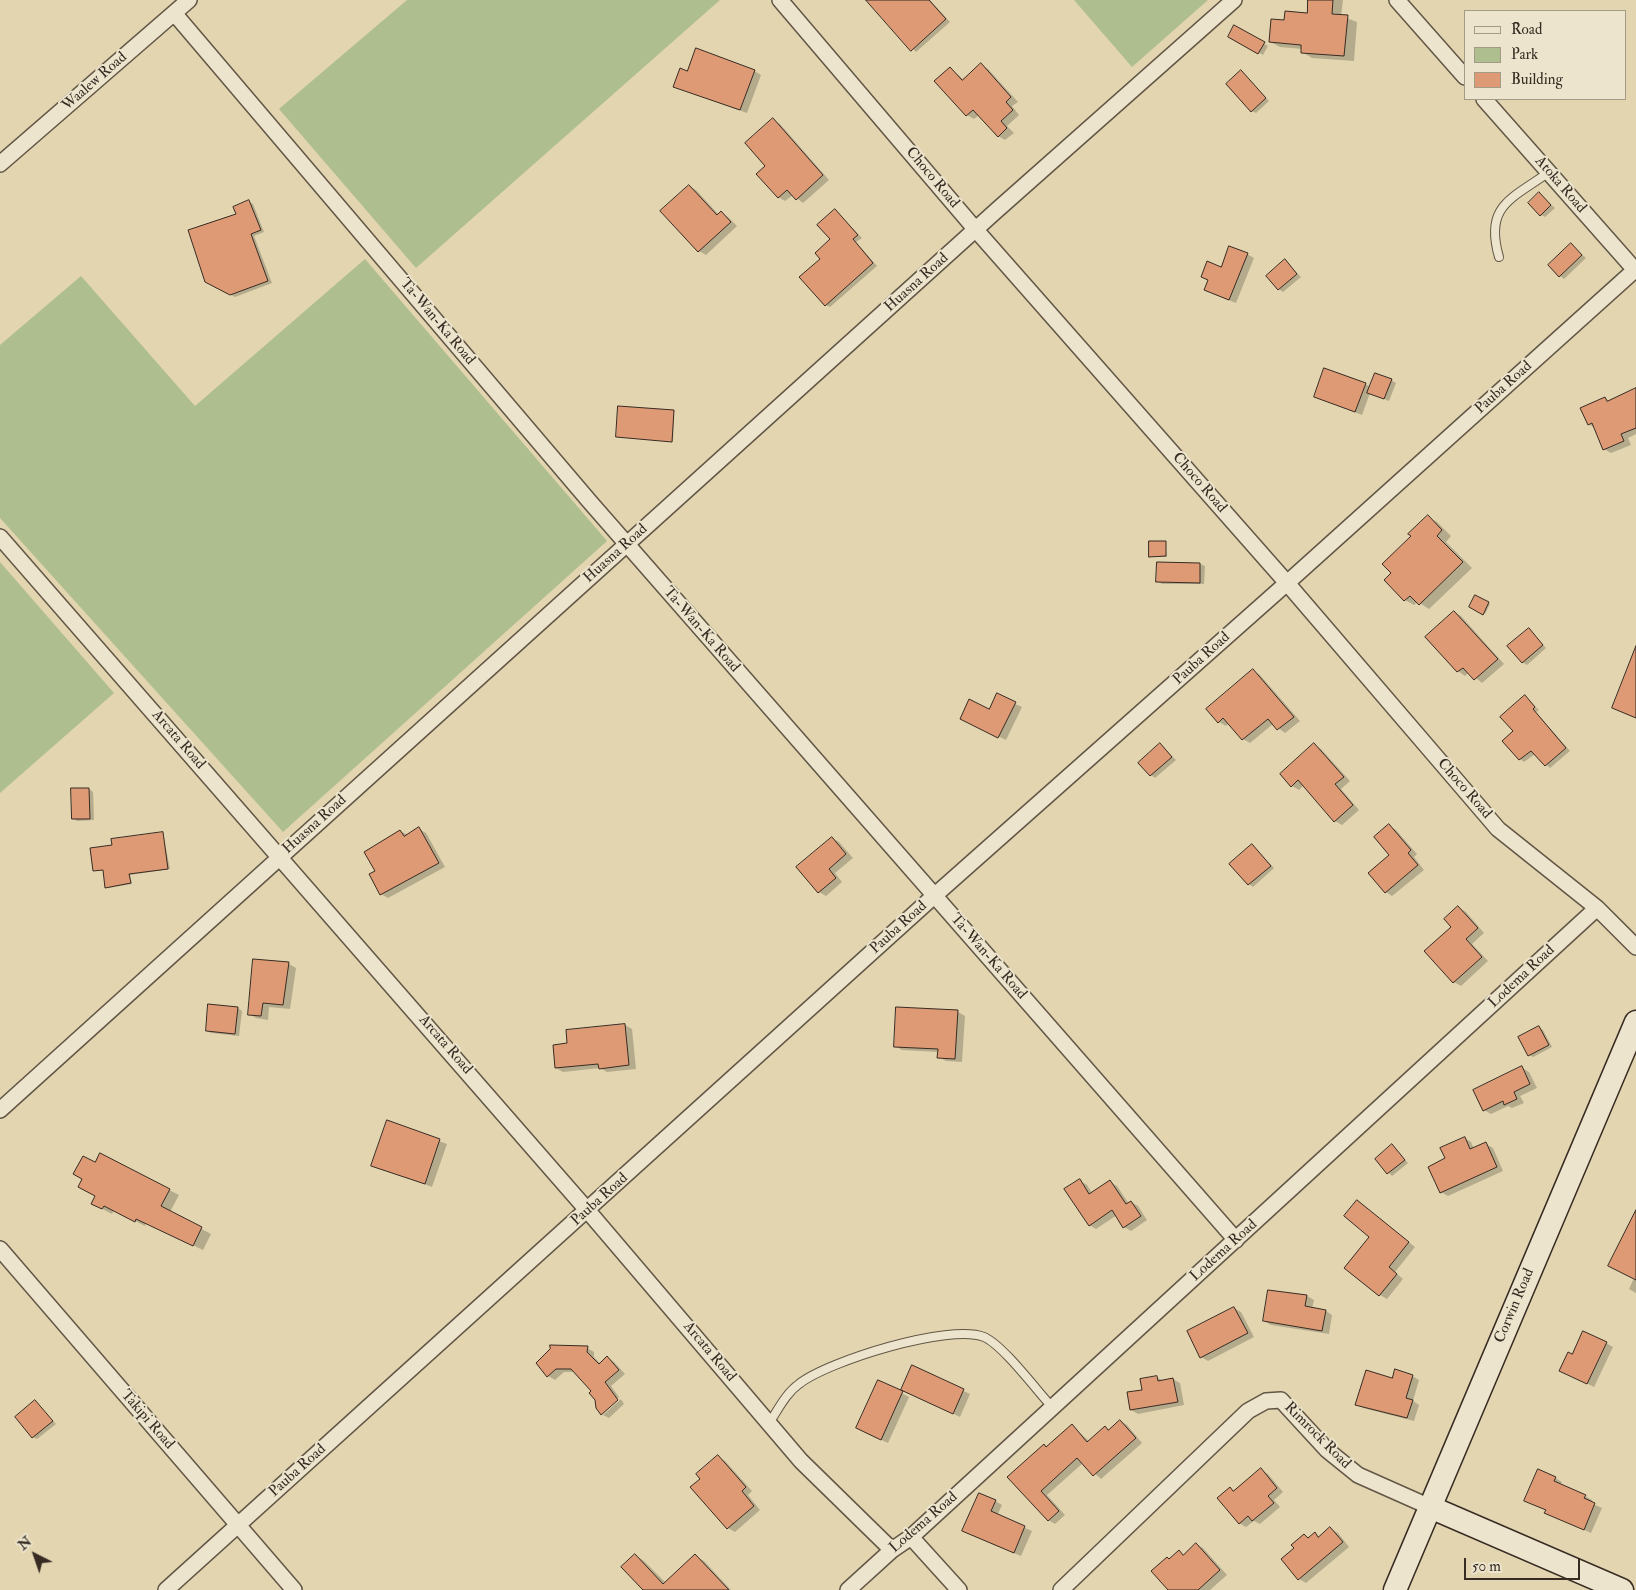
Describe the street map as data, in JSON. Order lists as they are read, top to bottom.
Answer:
{
  "streets": {
    "main road": ["Corwin Road", "Rimrock Road"],
    "street": [
      "Waalew Road",
      "Choco Road",
      "Atoka Road",
      "Huasna Road",
      "Ta-Wan-Ka Road",
      "Pauba Road",
      "Arcata Road",
      "Lodema Road",
      "Takipi Road"
    ]
  },
  "crossings": [
    ["Waalew Road", "Ta-Wan-Ka Road"],
    ["Choco Road", "Huasna Road"],
    ["Choco Road", "Pauba Road"],
    ["Choco Road", "Lodema Road"],
    ["Atoka Road", "Pauba Road"],
    ["Huasna Road", "Ta-Wan-Ka Road"],
    ["Huasna Road", "Arcata Road"],
    ["Ta-Wan-Ka Road", "Pauba Road"],
    ["Ta-Wan-Ka Road", "Lodema Road"],
    ["Pauba Road", "Arcata Road"],
    ["Pauba Road", "Takipi Road"],
    ["Arcata Road", "Lodema Road"],
    ["Corwin Road", "Rimrock Road"]
  ],
  "legend": ["Road", "Park", "Building"],
  "scale_bar": "50 m",
  "north": "top left"
}
